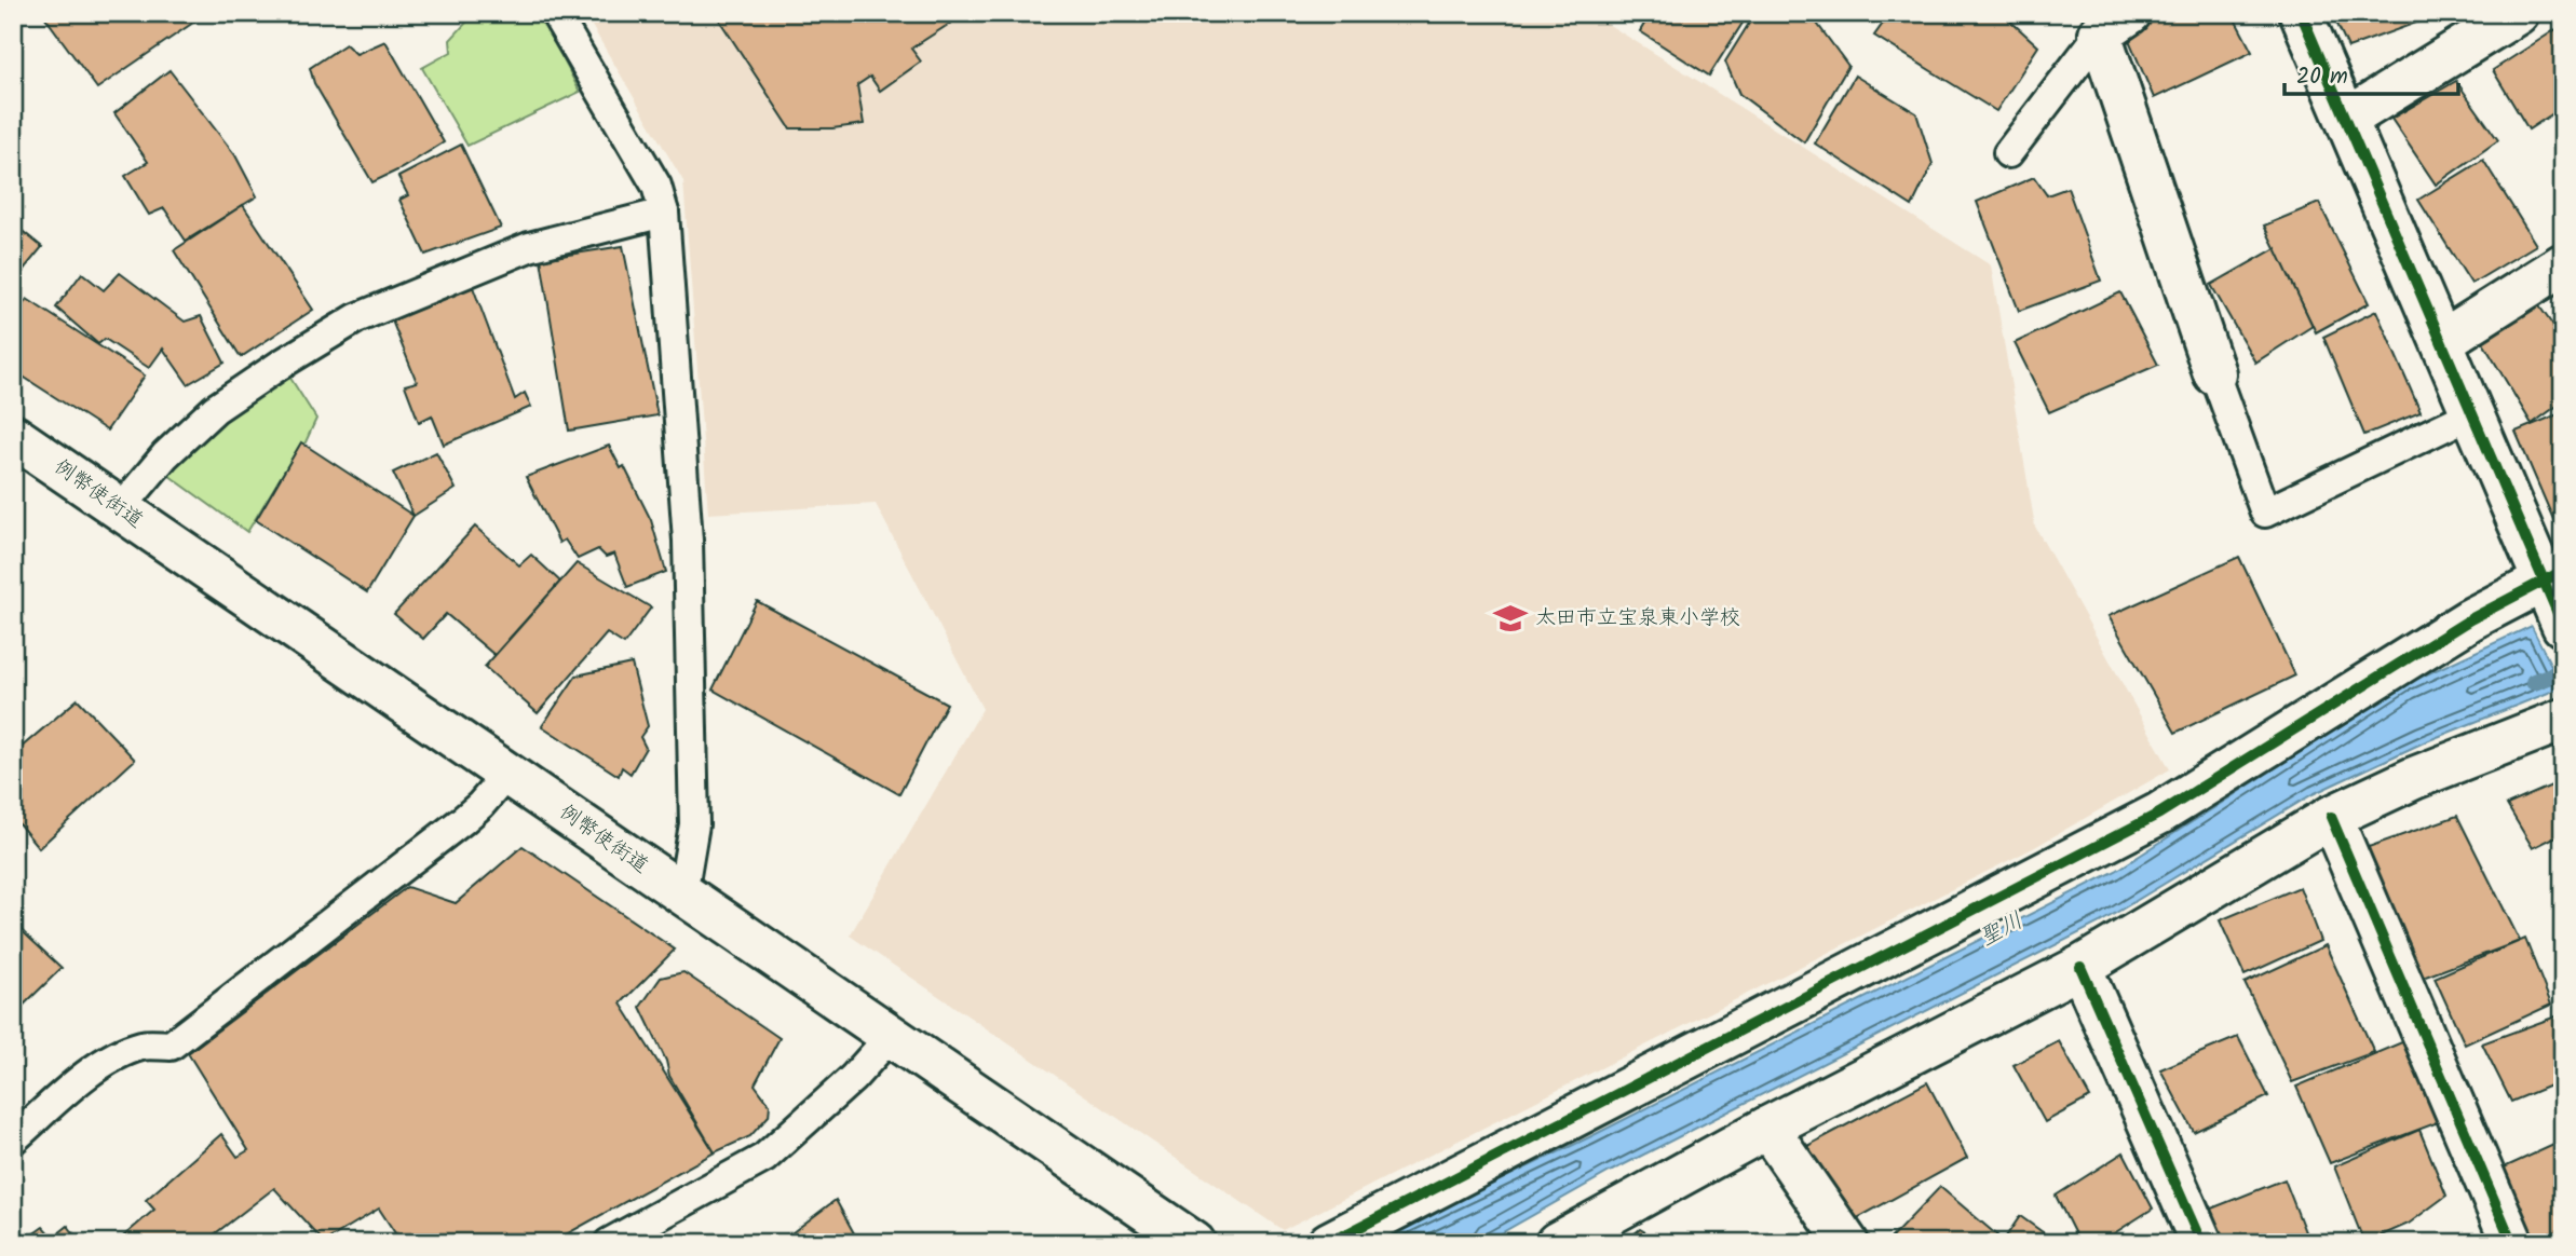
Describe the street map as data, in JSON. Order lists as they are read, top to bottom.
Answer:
{
  "streets": {
    "street": ["例幣使街道"]
  },
  "water": ["聖川"],
  "places": {
    "school or university": ["太田市立宝泉東小学校"]
  },
  "scale_bar": "20 m"
}
